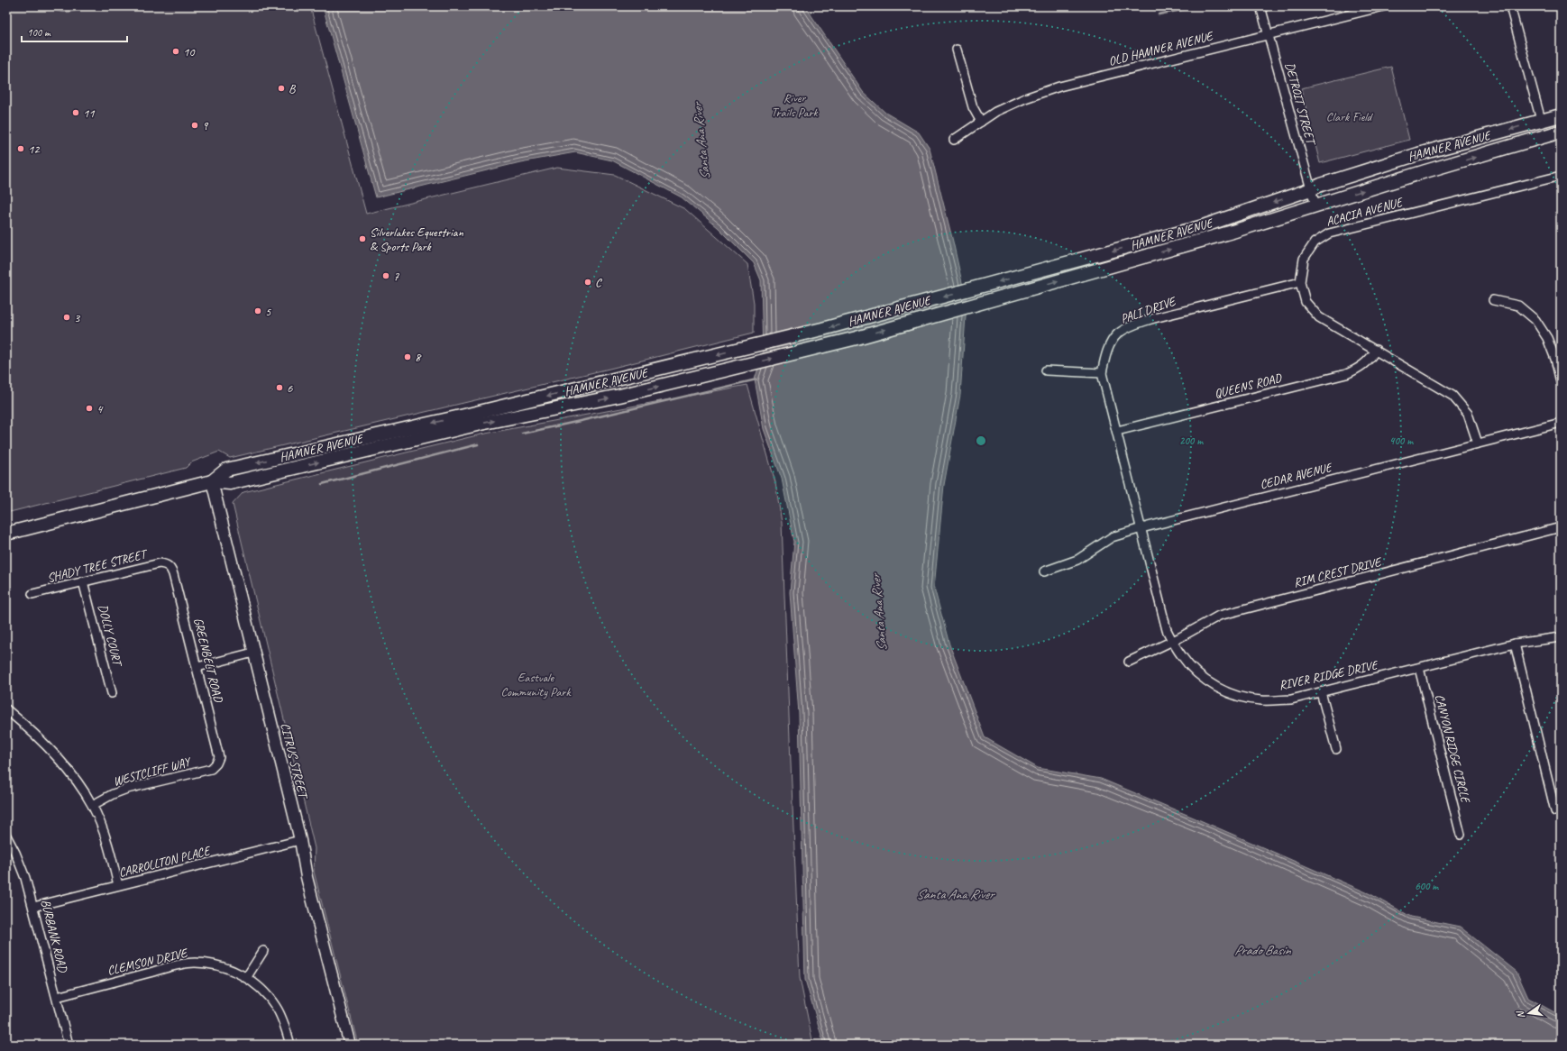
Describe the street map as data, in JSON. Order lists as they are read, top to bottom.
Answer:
{
  "streets": {
    "main road": ["HAMNER AVENUE"],
    "street": [
      "OLD HAMNER AVENUE",
      "DETROIT STREET",
      "ACACIA AVENUE",
      "PALI DRIVE",
      "QUEENS ROAD",
      "CEDAR AVENUE",
      "SHADY TREE STREET",
      "RIM CREST DRIVE",
      "DOLLY COURT",
      "GREENBELT ROAD",
      "RIVER RIDGE DRIVE",
      "CANYON RIDGE CIRCLE",
      "CITRUS STREET",
      "WESTCLIFF WAY",
      "CARROLLTON PLACE",
      "BURBANK ROAD",
      "CLEMSON DRIVE"
    ]
  },
  "crossings": [
    ["OLD HAMNER AVENUE", "DETROIT STREET"],
    ["DETROIT STREET", "HAMNER AVENUE"],
    ["HAMNER AVENUE", "CITRUS STREET"],
    ["ACACIA AVENUE", "PALI DRIVE"],
    ["ACACIA AVENUE", "QUEENS ROAD"],
    ["ACACIA AVENUE", "CEDAR AVENUE"],
    ["PALI DRIVE", "QUEENS ROAD"],
    ["PALI DRIVE", "CEDAR AVENUE"],
    ["PALI DRIVE", "RIVER RIDGE DRIVE"],
    ["CEDAR AVENUE", "RIVER RIDGE DRIVE"],
    ["SHADY TREE STREET", "DOLLY COURT"],
    ["SHADY TREE STREET", "GREENBELT ROAD"],
    ["RIM CREST DRIVE", "RIVER RIDGE DRIVE"],
    ["GREENBELT ROAD", "WESTCLIFF WAY"],
    ["RIVER RIDGE DRIVE", "CANYON RIDGE CIRCLE"],
    ["CITRUS STREET", "CARROLLTON PLACE"],
    ["CARROLLTON PLACE", "BURBANK ROAD"],
    ["BURBANK ROAD", "CLEMSON DRIVE"]
  ],
  "water": ["Santa Ana River", "Prado Basin"],
  "parks": ["River Trails Park", "Clark Field", "Eastvale Community Park"],
  "places": [
    "10",
    "B",
    "11",
    "9",
    "12",
    "Silverlakes Equestrian & Sports Park",
    "7",
    "C",
    "5",
    "3",
    "8",
    "6",
    "4"
  ],
  "scale_bar": "100 m",
  "north": "left",
  "rings": ["200 m", "400 m", "600 m"]
}
